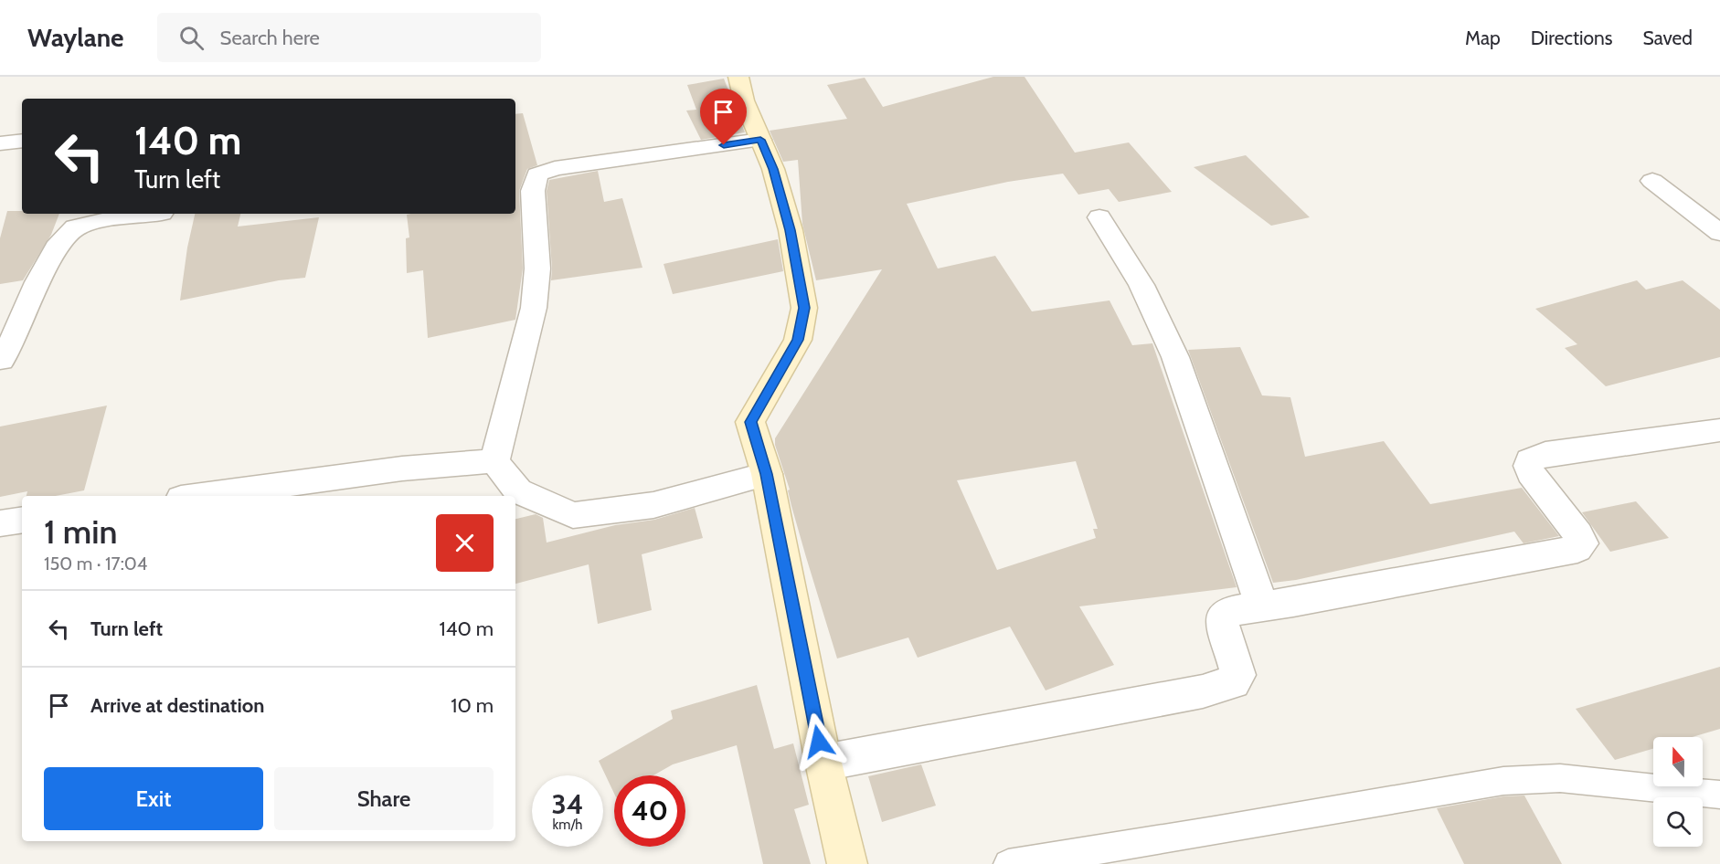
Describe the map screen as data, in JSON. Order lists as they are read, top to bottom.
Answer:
{
  "north": "top",
  "page": {
    "header": "Waylane",
    "search": "Search here",
    "nav": ["Map", "Directions", "Saved"],
    "turn": ["140 m", "Turn left"],
    "heading": ["1 min", "150 m · 17:04"],
    "list": [
      {
        "name": "Turn left",
        "value": "140 m"
      },
      {
        "name": "Arrive at destination",
        "value": "10 m"
      }
    ],
    "buttons": ["Exit", "Share"],
    "speed": "34 km/h",
    "limit": "40"
  }
}
